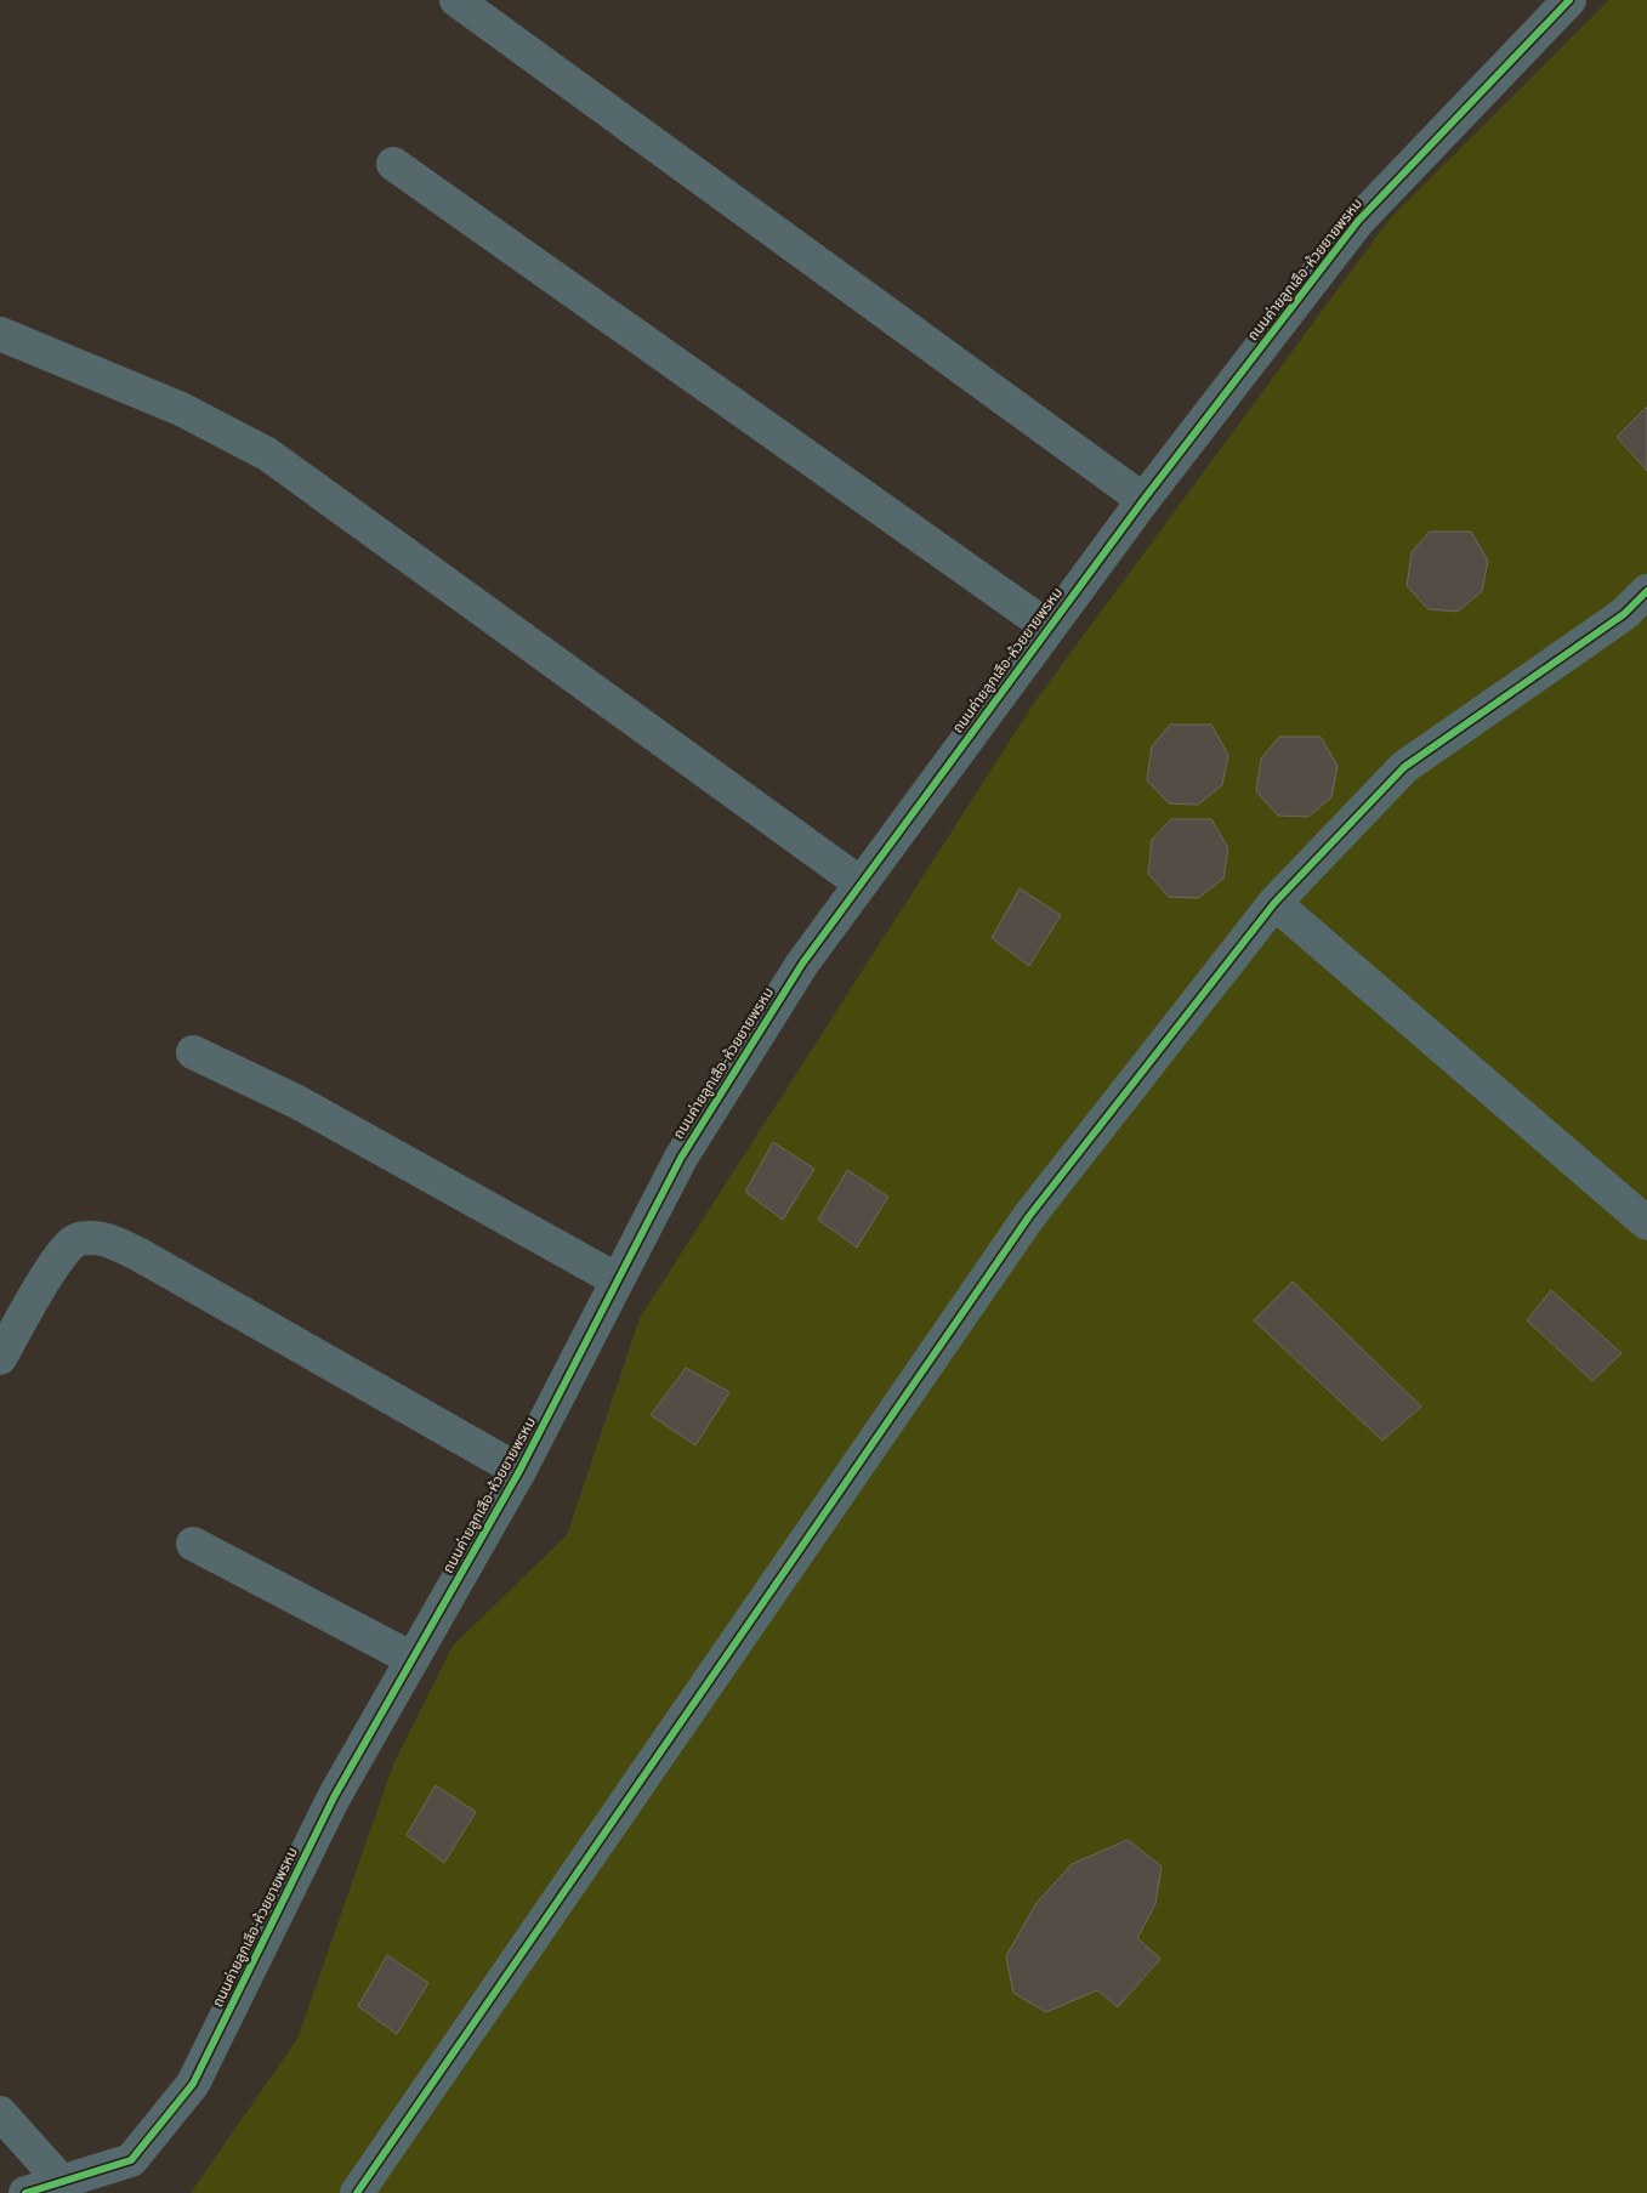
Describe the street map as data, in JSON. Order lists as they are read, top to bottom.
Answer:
{
  "streets": {
    "street": ["ถนนค่ายลูกเสึอ-ห้วยยายพรหม"]
  }
}
